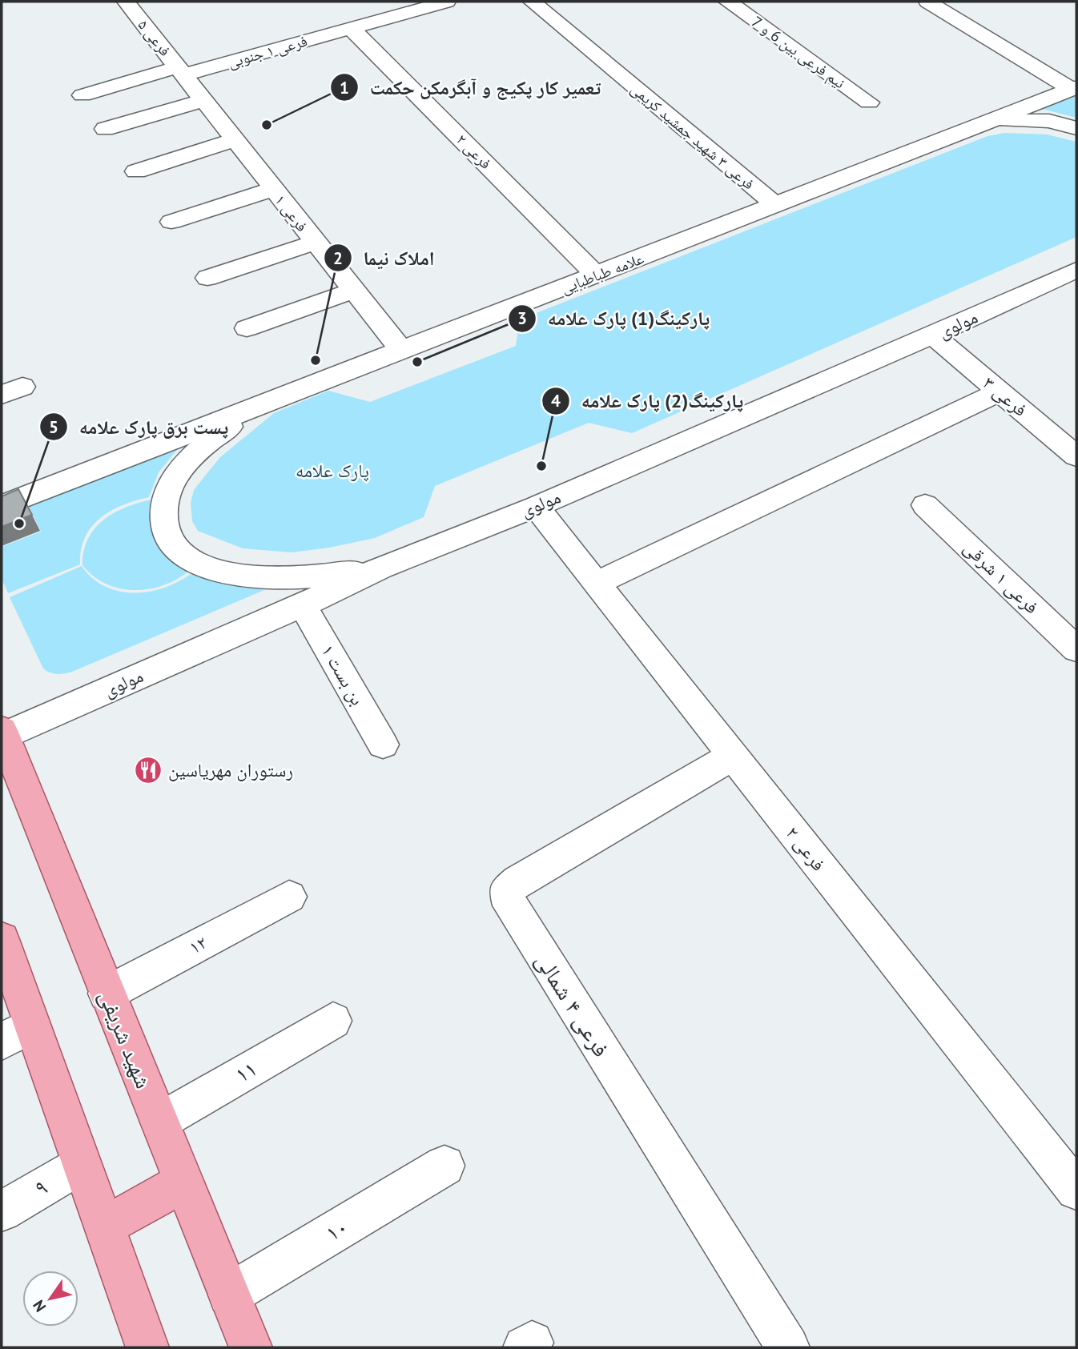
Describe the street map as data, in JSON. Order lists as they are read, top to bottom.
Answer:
{
  "streets": {
    "main road": ["شهید شریفی"],
    "street": [
      "فرعی ۵",
      "فرعی ۱ جنوبی",
      "نیم فرعی بین 6 و 7",
      "فرعی ۳ شهید جمشید کریمی",
      "فرعی ۲",
      "فرعی ۱",
      "علامه طباطبایی",
      "مولوی",
      "فرعی ۳",
      "فرعی ۱ شرقی",
      "بن بست ۱",
      "۱۲",
      "فرعی ۴ شمالی",
      "۱۱",
      "۹",
      "۱۰"
    ]
  },
  "crossings": [
    ["فرعی ۵", "فرعی ۱ جنوبی"],
    ["فرعی ۵", "فرعی ۱"],
    ["فرعی ۱ جنوبی", "فرعی ۲"],
    ["فرعی ۱ جنوبی", "فرعی ۱"],
    ["فرعی ۳ شهید جمشید کریمی", "علامه طباطبایی"],
    ["فرعی ۲", "علامه طباطبایی"],
    ["فرعی ۲", "مولوی"],
    ["فرعی ۲", "فرعی ۴ شمالی"],
    ["فرعی ۱", "علامه طباطبایی"],
    ["مولوی", "فرعی ۳"],
    ["مولوی", "بن بست ۱"],
    ["مولوی", "شهید شریفی"],
    ["۱۲", "شهید شریفی"],
    ["شهید شریفی", "۱۱"],
    ["شهید شریفی", "۱۰"]
  ],
  "parks": ["پارک علامه"],
  "places": {
    "other": [
      "تعمیر کار پکیج و آبگرمکن حکمت",
      "املاک نیما",
      "پارکینگ(1) پارک علامه",
      "پارکینگ(2) پارک علامه",
      "پست برق پارک علامه"
    ],
    "restaurant": ["رستوران مهریاسین"]
  },
  "north": "bottom left"
}
